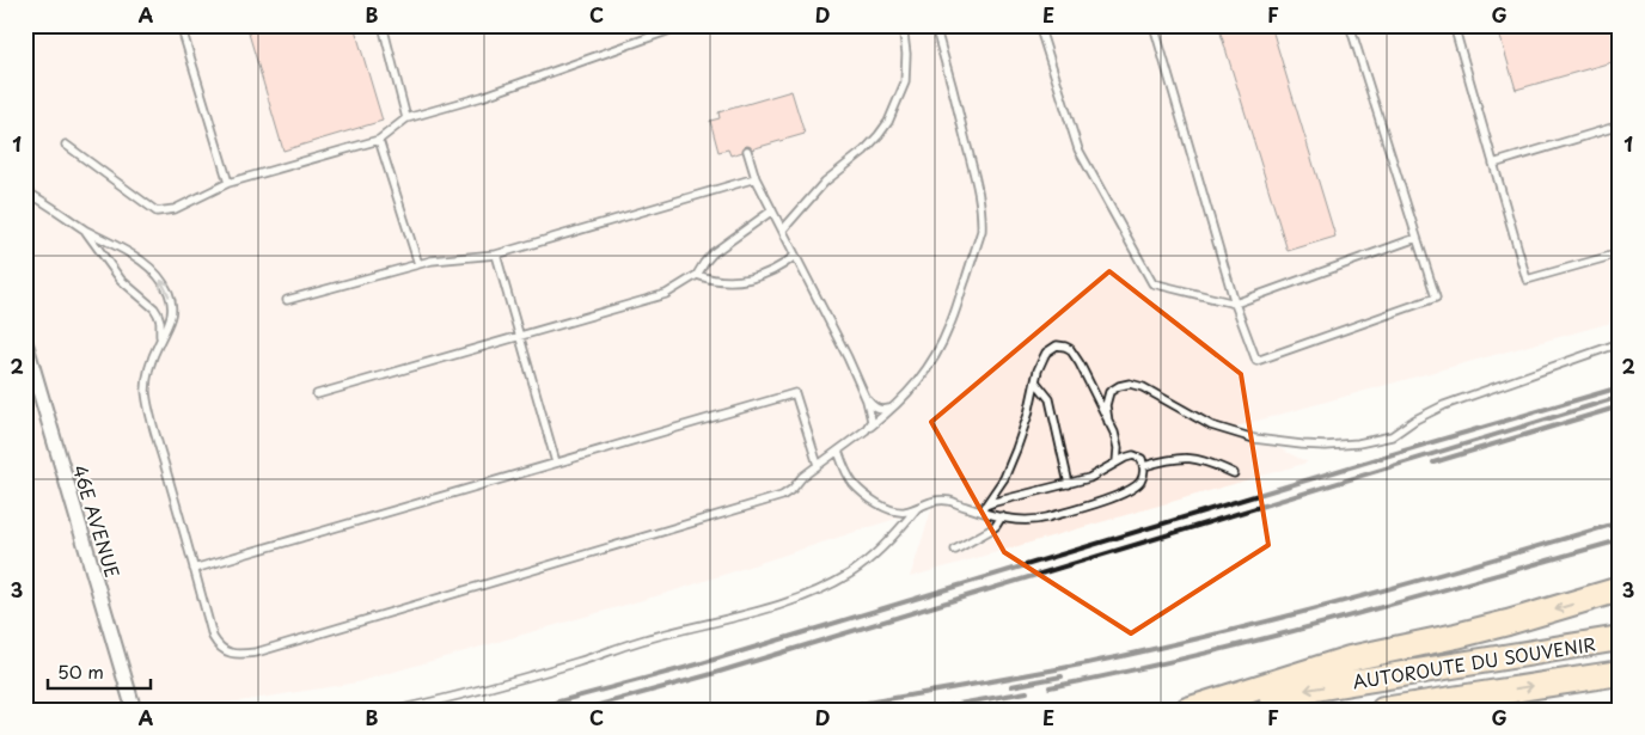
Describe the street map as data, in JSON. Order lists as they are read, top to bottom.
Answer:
{
  "streets": {
    "highway": ["AUTOROUTE DU SOUVENIR"],
    "street": ["46E AVENUE"]
  },
  "scale_bar": "50 m",
  "grid": {
    "columns": [
      "A",
      "B",
      "C",
      "D",
      "E",
      "F",
      "G"
    ],
    "rows": ["1", "2", "3"]
  }
}
